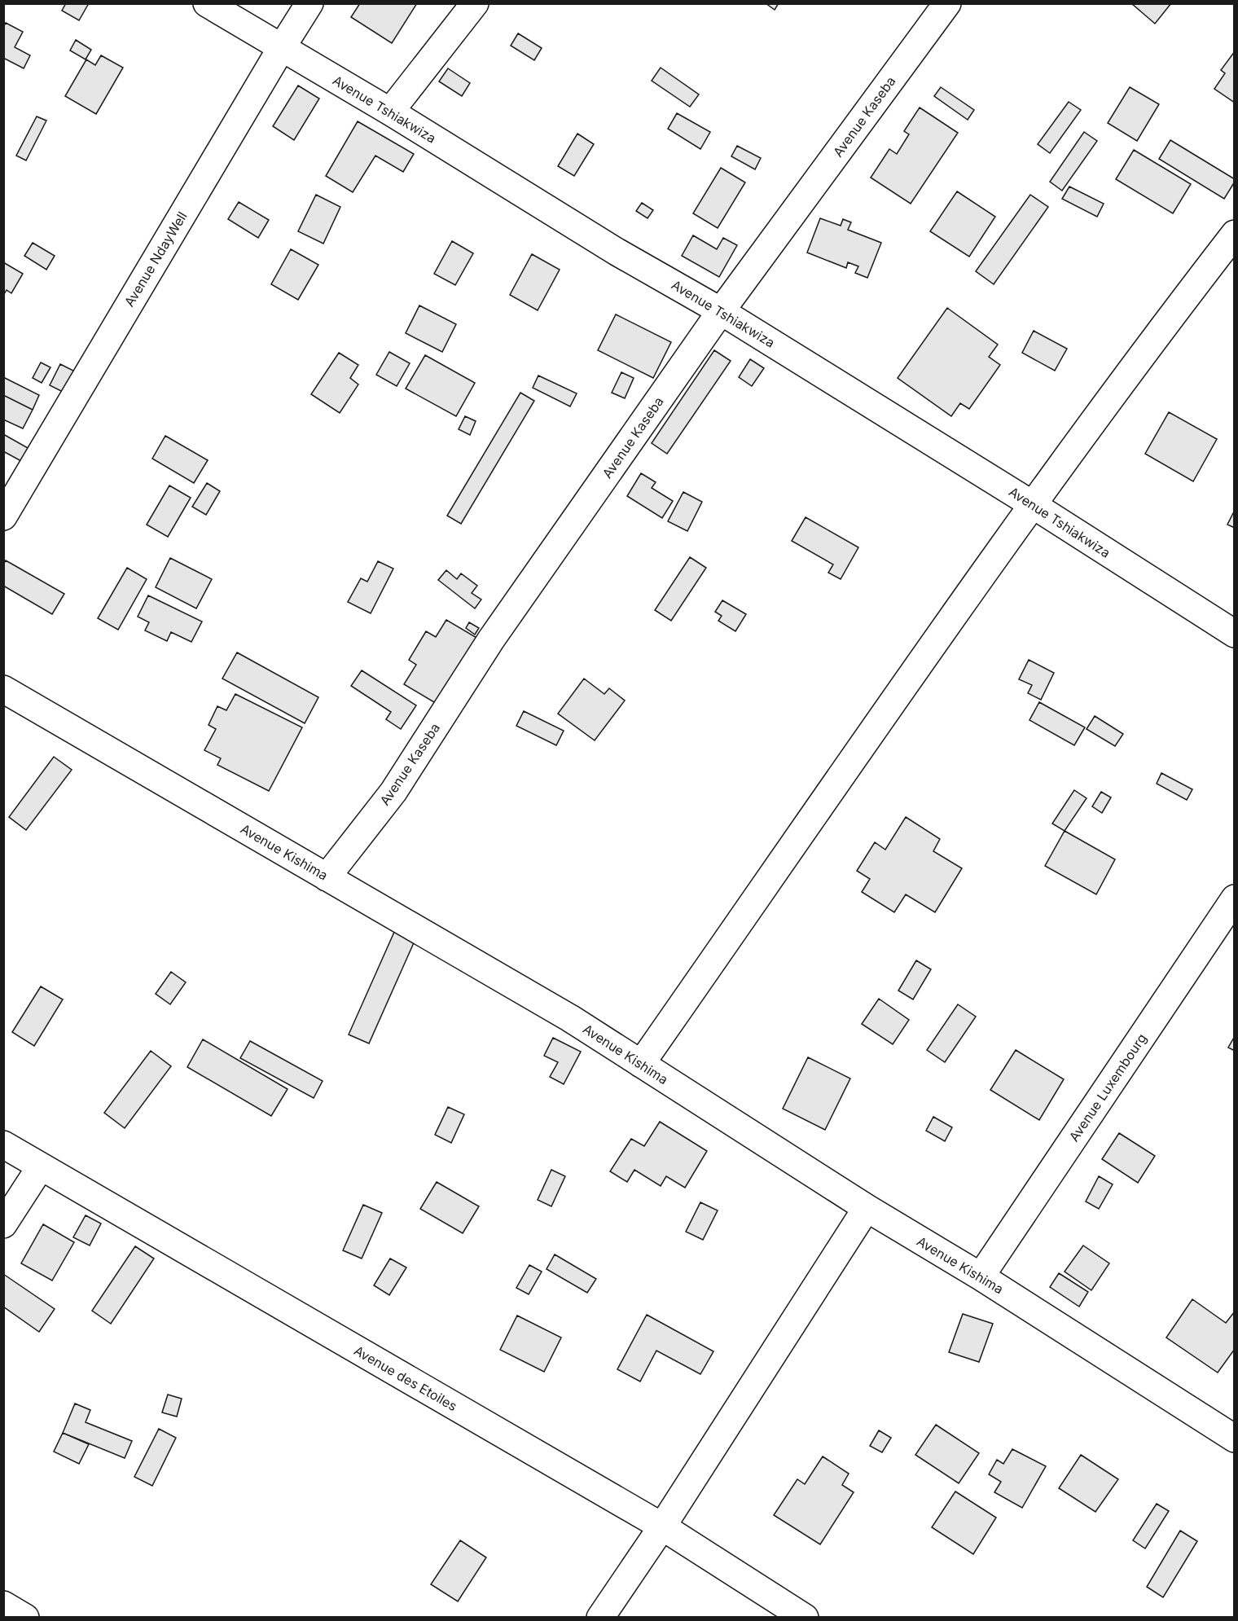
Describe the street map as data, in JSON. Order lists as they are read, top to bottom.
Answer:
{
  "streets": {
    "street": [
      "Avenue Tshiakwiza",
      "Avenue Kaseba",
      "Avenue NdayWell",
      "Avenue Kishima",
      "Avenue Luxembourg",
      "Avenue des Etoiles"
    ]
  },
  "crossings": [
    ["Avenue Tshiakwiza", "Avenue Kaseba"],
    ["Avenue Tshiakwiza", "Avenue NdayWell"],
    ["Avenue Kaseba", "Avenue Kishima"],
    ["Avenue Kishima", "Avenue Luxembourg"]
  ]
}
